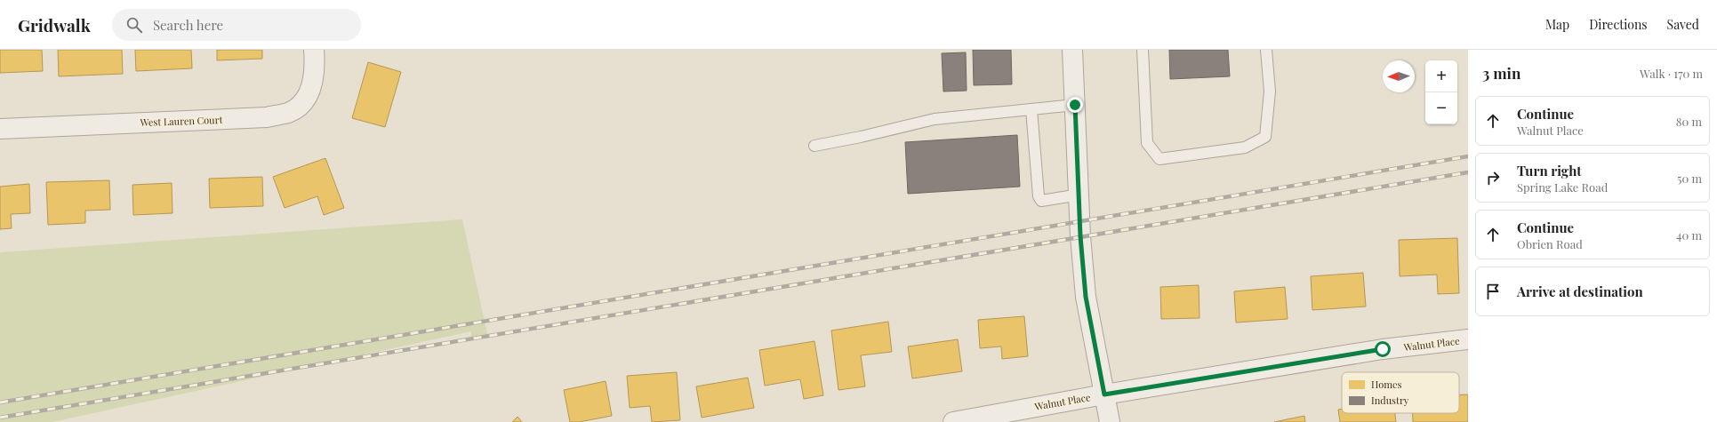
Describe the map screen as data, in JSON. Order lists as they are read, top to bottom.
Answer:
{
  "streets": {
    "street": ["West Lauren Court", "Walnut Place"]
  },
  "legend": ["Homes", "Industry"],
  "north": "left",
  "page": {
    "header": "Gridwalk",
    "search": "Search here",
    "nav": ["Map", "Directions", "Saved"],
    "heading": ["3 min", "Walk · 170 m"],
    "map_buttons": ["+", "−"],
    "list": [
      ["Continue", "Walnut Place", "80 m"],
      ["Turn right", "Spring Lake Road", "50 m"],
      ["Continue", "Obrien Road", "40 m"],
      "Arrive at destination"
    ]
  }
}
